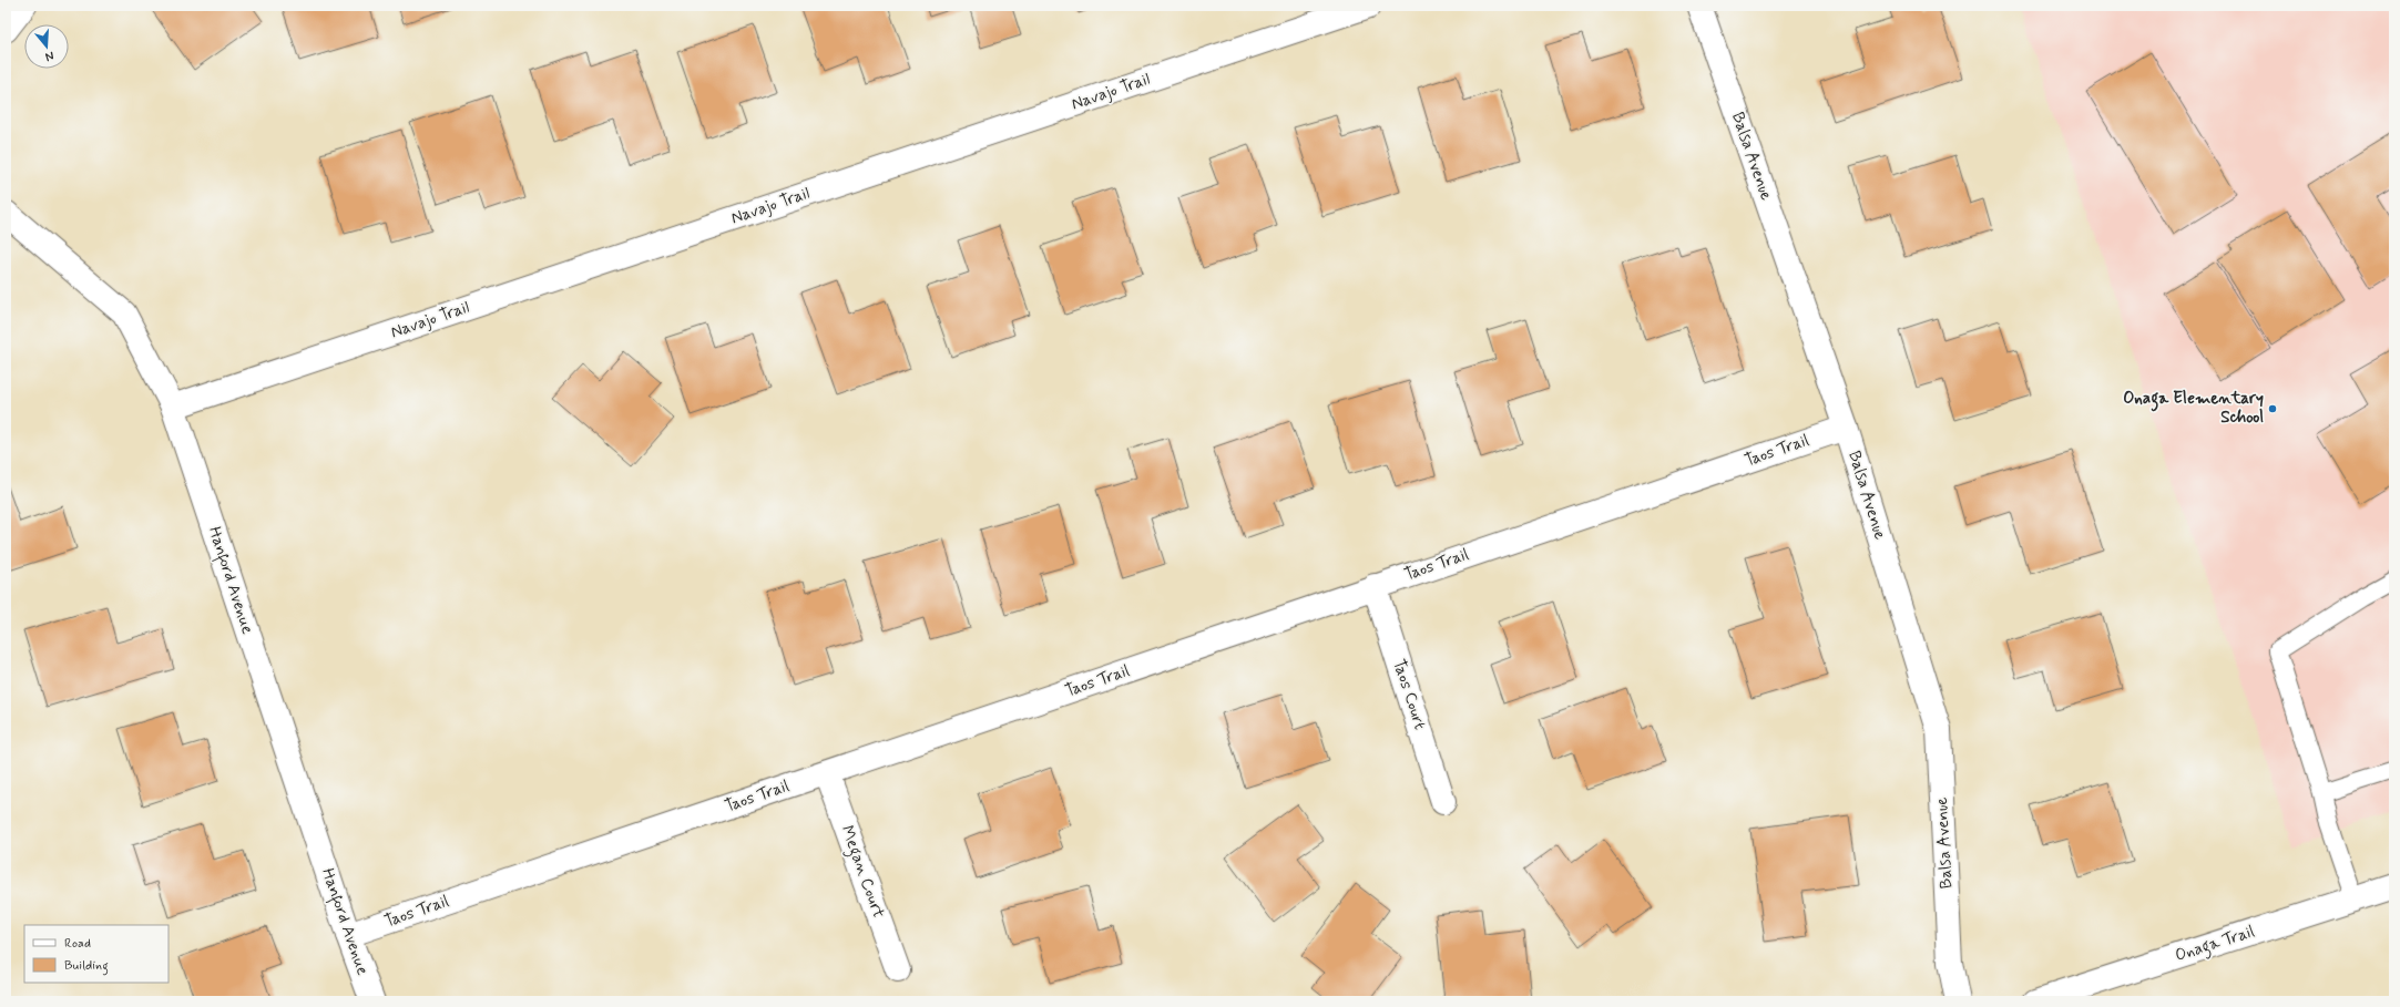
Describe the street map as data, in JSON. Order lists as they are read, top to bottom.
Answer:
{
  "streets": {
    "street": [
      "Navajo Trail",
      "Balsa Avenue",
      "Taos Trail",
      "Hanford Avenue",
      "Taos Court",
      "Megan Court",
      "Onaga Trail"
    ]
  },
  "crossings": [
    ["Navajo Trail", "Hanford Avenue"],
    ["Balsa Avenue", "Taos Trail"],
    ["Taos Trail", "Hanford Avenue"],
    ["Taos Trail", "Taos Court"],
    ["Taos Trail", "Megan Court"]
  ],
  "places": ["Onaga Elementary School"],
  "legend": ["Road", "Building"],
  "north": "bottom"
}
